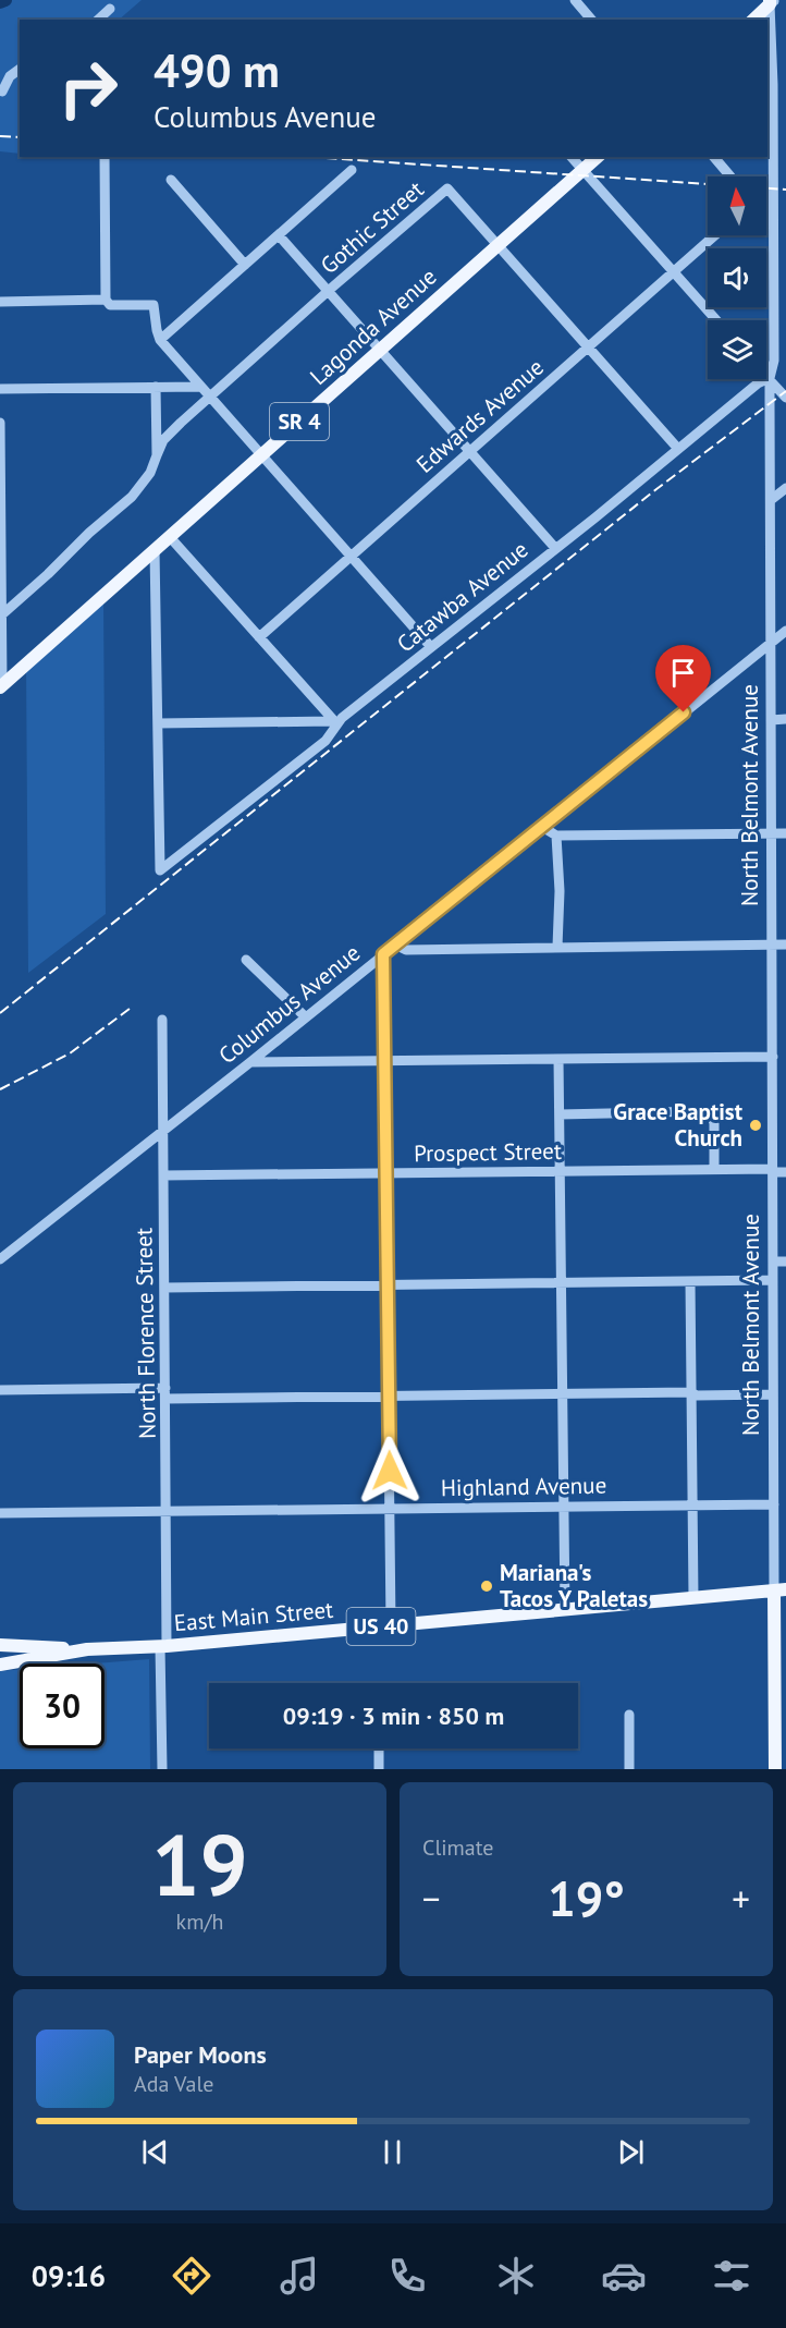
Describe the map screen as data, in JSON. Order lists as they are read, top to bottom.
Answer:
{
  "streets": {
    "main road": [
      "Lagonda Avenue",
      "SR 4",
      "East Main Street",
      "US 40"
    ],
    "street": [
      "Gothic Street",
      "Edwards Avenue",
      "Catawba Avenue",
      "North Belmont Avenue",
      "Columbus Avenue",
      "Prospect Street",
      "North Florence Street",
      "Highland Avenue"
    ]
  },
  "crossings": [
    ["Gothic Street", "Lagonda Avenue"],
    ["Gothic Street", "Edwards Avenue"],
    ["Gothic Street", "Catawba Avenue"],
    ["Catawba Avenue", "North Belmont Avenue"],
    ["North Belmont Avenue", "Columbus Avenue"],
    ["North Belmont Avenue", "Prospect Street"],
    ["North Belmont Avenue", "Highland Avenue"],
    ["North Belmont Avenue", "East Main Street"],
    ["Columbus Avenue", "North Florence Street"],
    ["Prospect Street", "North Florence Street"],
    ["North Florence Street", "Highland Avenue"],
    ["North Florence Street", "East Main Street"],
    ["East Main Street", "US 40"]
  ],
  "places": ["Grace Baptist Church", "Mariana's Tacos Y Paletas"],
  "north": "top",
  "page": {
    "turn": ["490 m", "Columbus Avenue"],
    "limit": "30",
    "trip": "09:19 · 3 min · 850 m",
    "tile": [
      ["19", "km/h"],
      "Climate"
    ],
    "heat": ["−", "19°", "+"],
    "song": ["Paper Moons", "Ada Vale"],
    "tabs": "09:16"
  }
}
